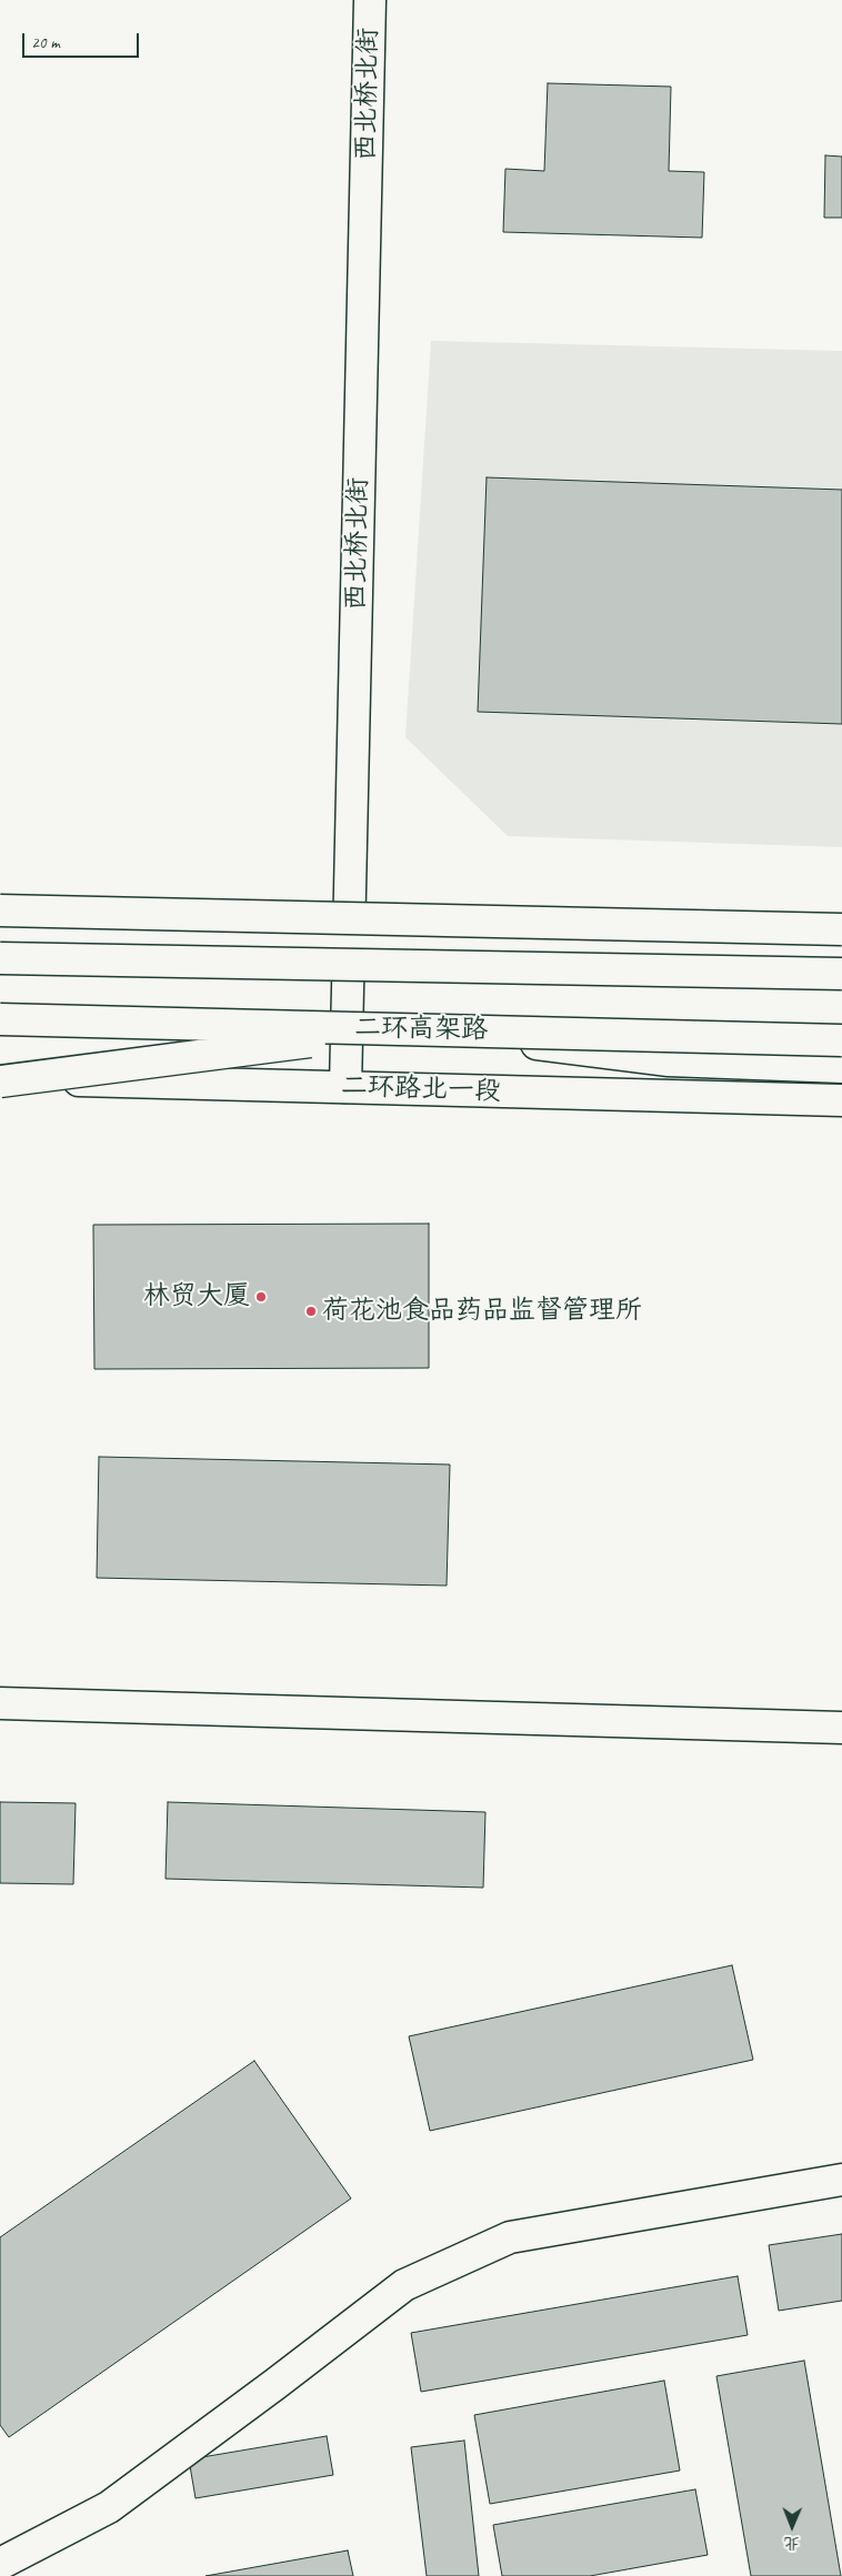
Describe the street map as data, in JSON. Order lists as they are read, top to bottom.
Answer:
{
  "streets": {
    "main road": ["西北桥北街", "二环高架路", "二环路北一段"]
  },
  "crossings": [
    ["西北桥北街", "二环路北一段"]
  ],
  "places": ["林贸大厦", "荷花池食品药品监督管理所"],
  "scale_bar": "20 m",
  "north": "bottom"
}
